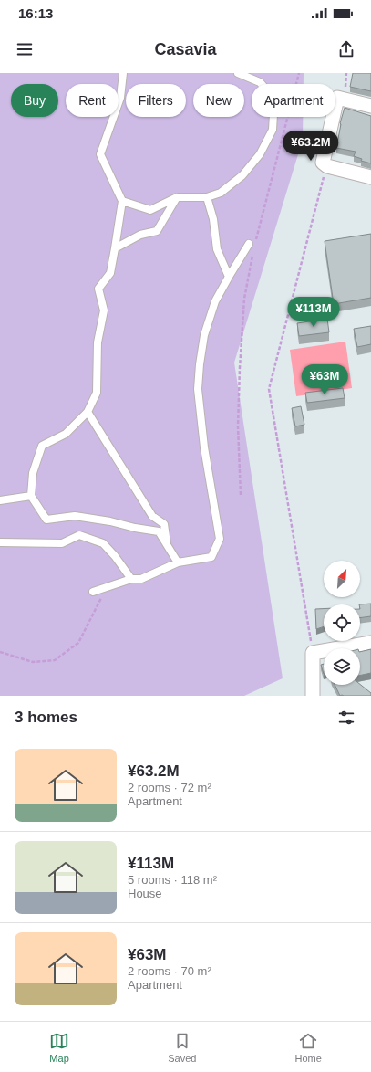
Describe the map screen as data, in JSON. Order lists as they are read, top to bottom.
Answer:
{
  "north": "top right",
  "page": {
    "status": "16:13",
    "header": "Casavia",
    "chip": [
      "Buy",
      "Rent",
      "Filters",
      "New",
      "Apartment"
    ],
    "price": ["¥63.2M", "¥113M", "¥63M"],
    "heading": "3 homes",
    "list": [
      {
        "name": "¥63.2M",
        "note": "2 rooms · 72 m² · Apartment"
      },
      {
        "name": "¥113M",
        "note": "5 rooms · 118 m² · House"
      },
      {
        "name": "¥63M",
        "note": "2 rooms · 70 m² · Apartment"
      }
    ],
    "tabs": ["Map", "Saved", "Home"]
  }
}
